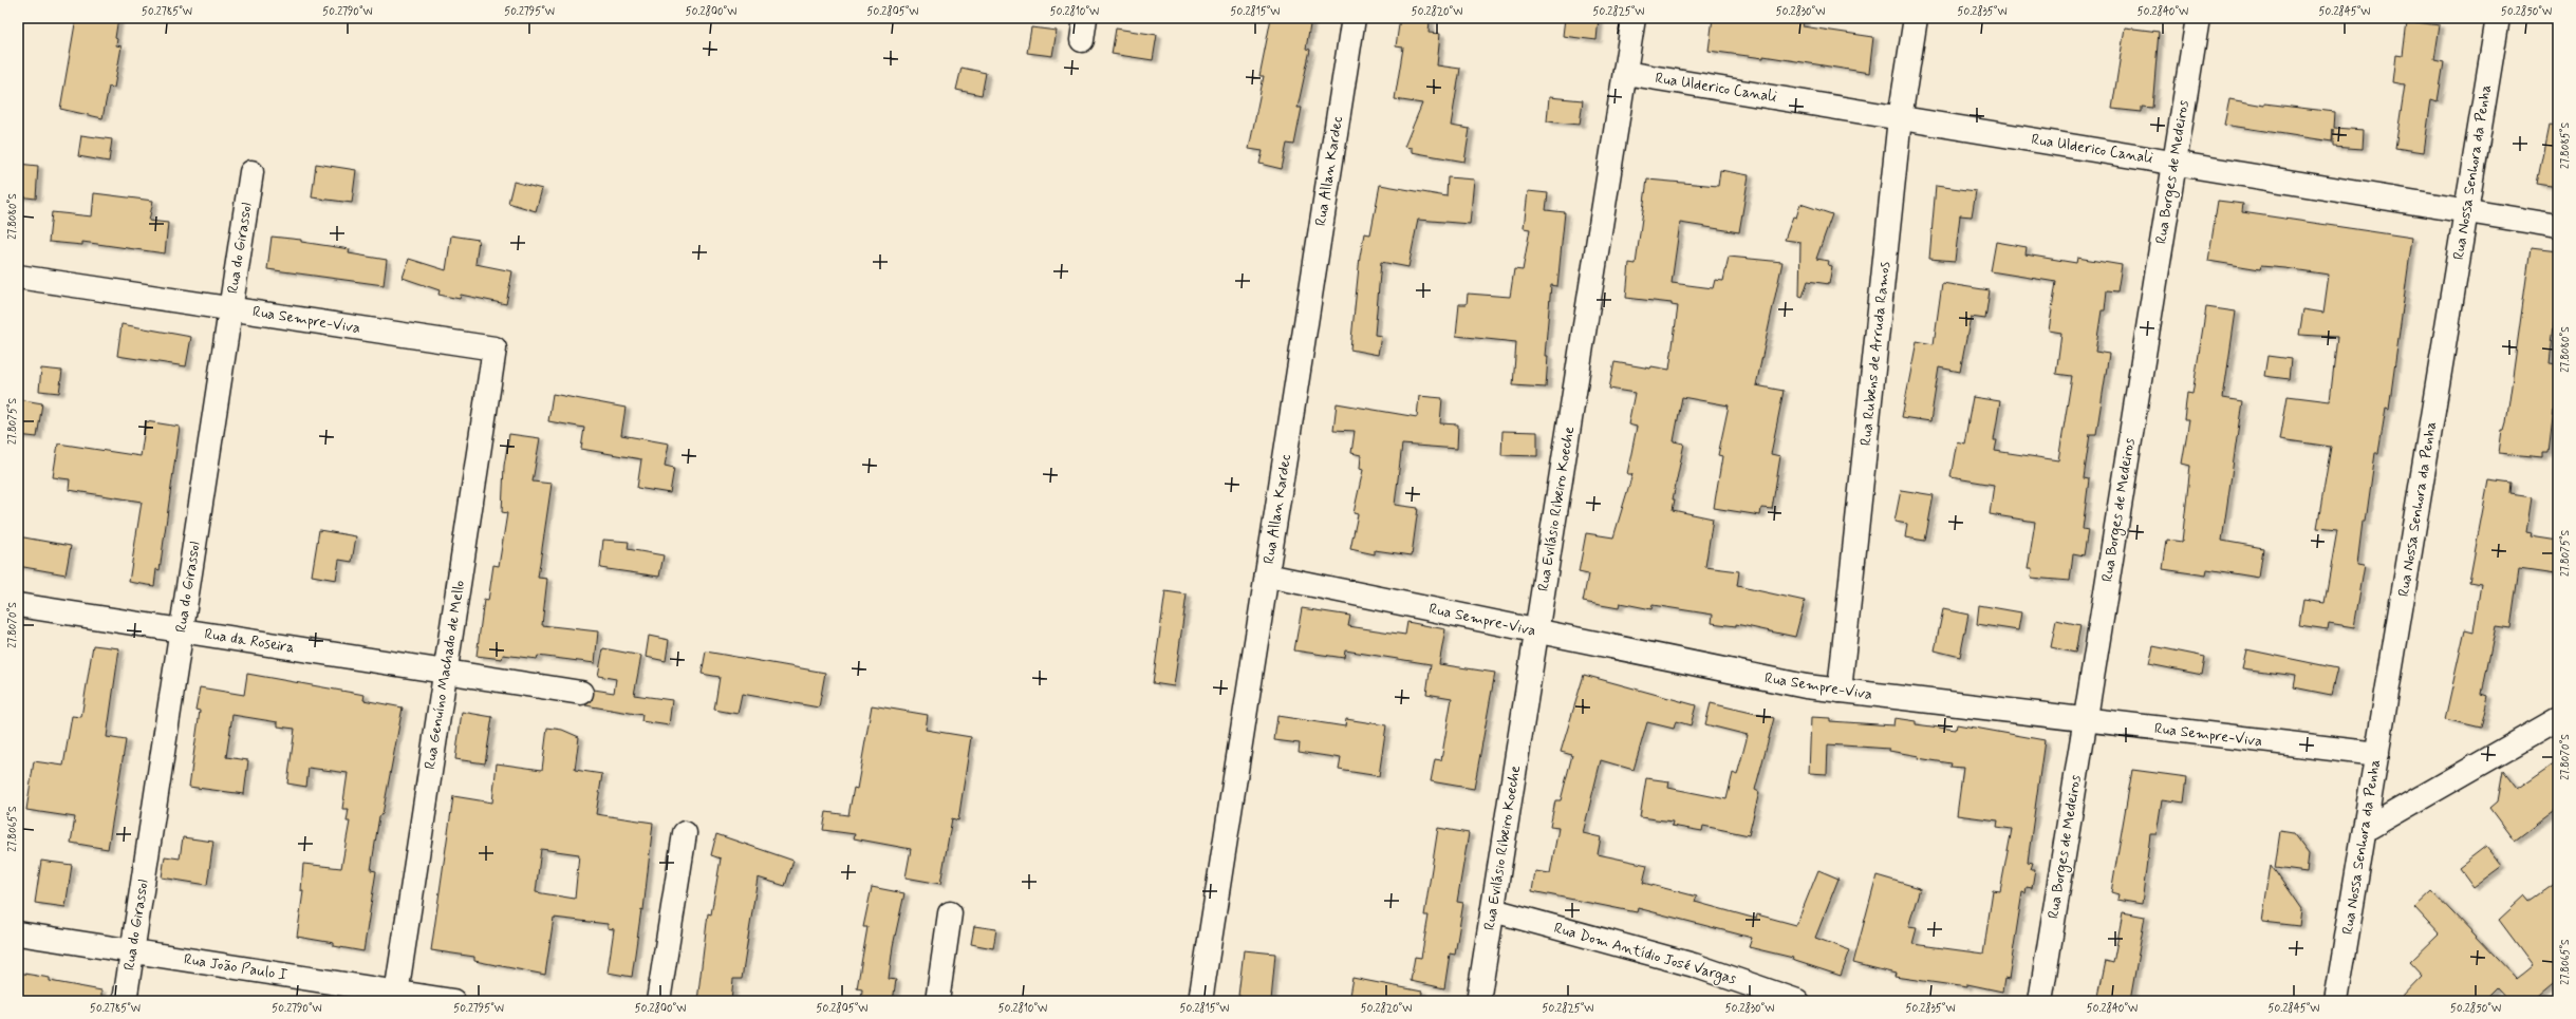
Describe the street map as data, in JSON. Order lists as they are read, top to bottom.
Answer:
{
  "streets": {
    "street": [
      "Rua Ulderico Canali",
      "Rua Allan Kardec",
      "Rua Borges de Medeiros",
      "Rua Nossa Senhora da Penha",
      "Rua do Girassol",
      "Rua Sempre-Viva",
      "Rua Rubens de Arruda Ramos",
      "Rua Evilásio Ribeiro Koeche",
      "Rua da Roseira",
      "Rua Genuíno Machado de Mello",
      "Rua Dom Antídio José Vargas",
      "Rua João Paulo I"
    ]
  },
  "crossings": [
    ["Rua Ulderico Canali", "Rua Borges de Medeiros"],
    ["Rua Ulderico Canali", "Rua Nossa Senhora da Penha"],
    ["Rua Ulderico Canali", "Rua Rubens de Arruda Ramos"],
    ["Rua Ulderico Canali", "Rua Evilásio Ribeiro Koeche"],
    ["Rua Allan Kardec", "Rua Sempre-Viva"],
    ["Rua Borges de Medeiros", "Rua Sempre-Viva"],
    ["Rua Nossa Senhora da Penha", "Rua Sempre-Viva"],
    ["Rua do Girassol", "Rua Sempre-Viva"],
    ["Rua do Girassol", "Rua da Roseira"],
    ["Rua do Girassol", "Rua João Paulo I"],
    ["Rua Sempre-Viva", "Rua Rubens de Arruda Ramos"],
    ["Rua Sempre-Viva", "Rua Evilásio Ribeiro Koeche"],
    ["Rua Sempre-Viva", "Rua Genuíno Machado de Mello"],
    ["Rua Evilásio Ribeiro Koeche", "Rua Dom Antídio José Vargas"],
    ["Rua da Roseira", "Rua Genuíno Machado de Mello"],
    ["Rua Genuíno Machado de Mello", "Rua João Paulo I"]
  ],
  "coordinates": [
    "50.2785°W",
    "50.2790°W",
    "50.2795°W",
    "50.2800°W",
    "50.2805°W",
    "50.2810°W",
    "50.2815°W",
    "50.2820°W",
    "50.2825°W",
    "50.2830°W",
    "50.2835°W",
    "50.2840°W",
    "50.2845°W",
    "50.2850°W",
    "27.8085°S",
    "27.8080°S",
    "27.8075°S",
    "27.8070°S",
    "27.8065°S"
  ]
}
